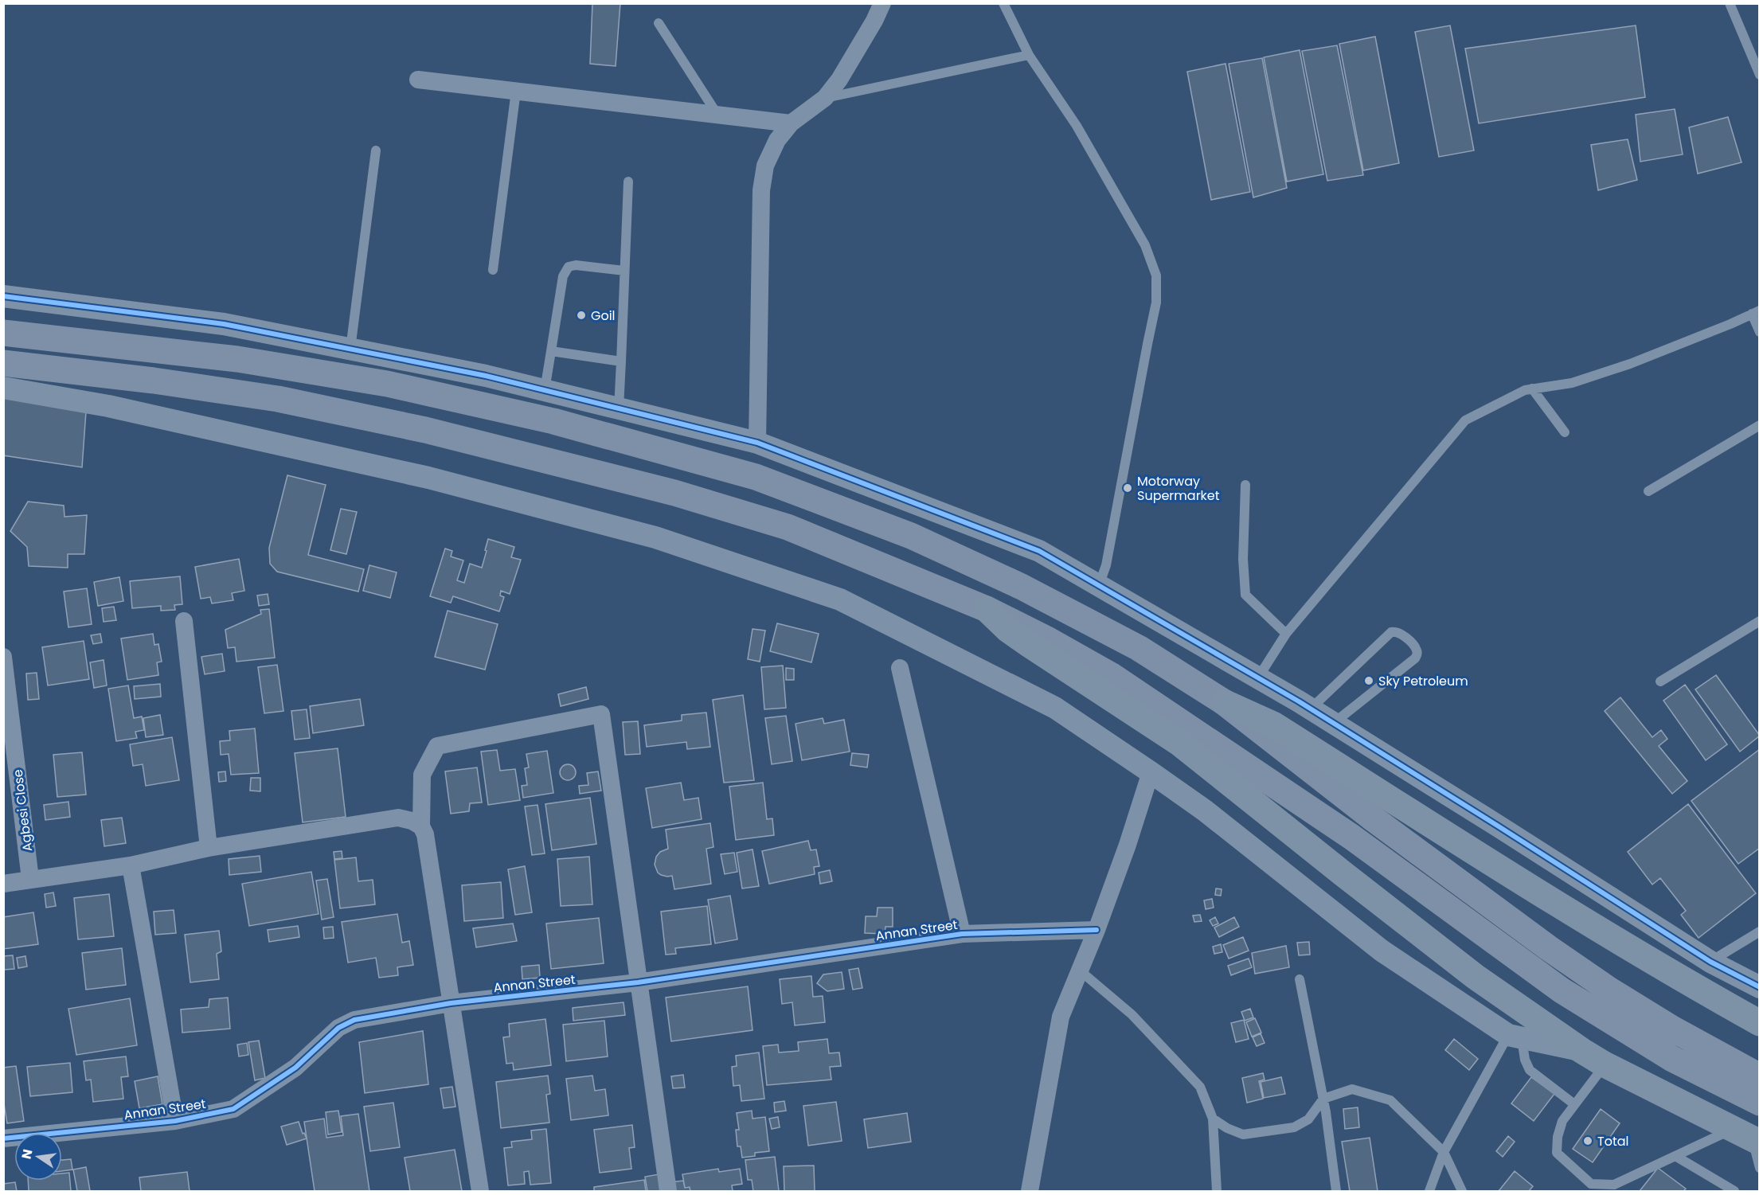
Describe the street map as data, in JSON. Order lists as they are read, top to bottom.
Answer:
{
  "streets": {
    "street": ["Agbesi Close", "Annan Street"]
  },
  "places": [
    "Goil",
    "Motorway Supermarket",
    "Sky Petroleum",
    "Total"
  ],
  "north": "left"
}
